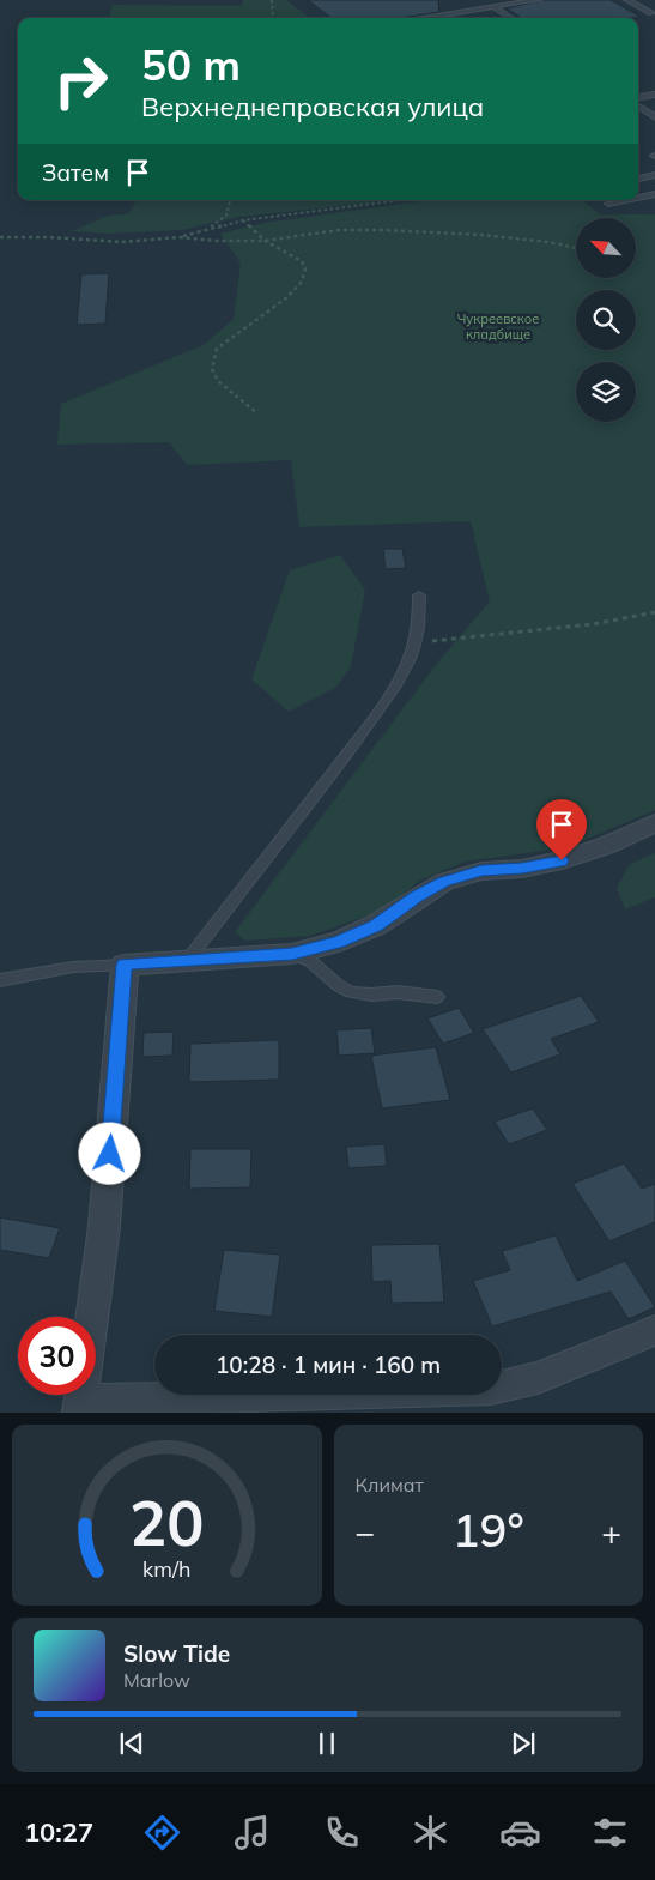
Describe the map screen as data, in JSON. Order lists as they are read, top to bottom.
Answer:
{
  "parks": ["Чукреевское кладбище"],
  "north": "top left",
  "page": {
    "turn": ["50 m", "Верхнеднепровская улица"],
    "then": "Затем",
    "limit": "30",
    "trip": "10:28 · 1 мин · 160 m",
    "tile": "Климат",
    "heat": ["−", "19°", "+"],
    "song": ["Slow Tide", "Marlow"],
    "tabs": "10:27",
    "gauge": ["20", "km/h"]
  }
}
